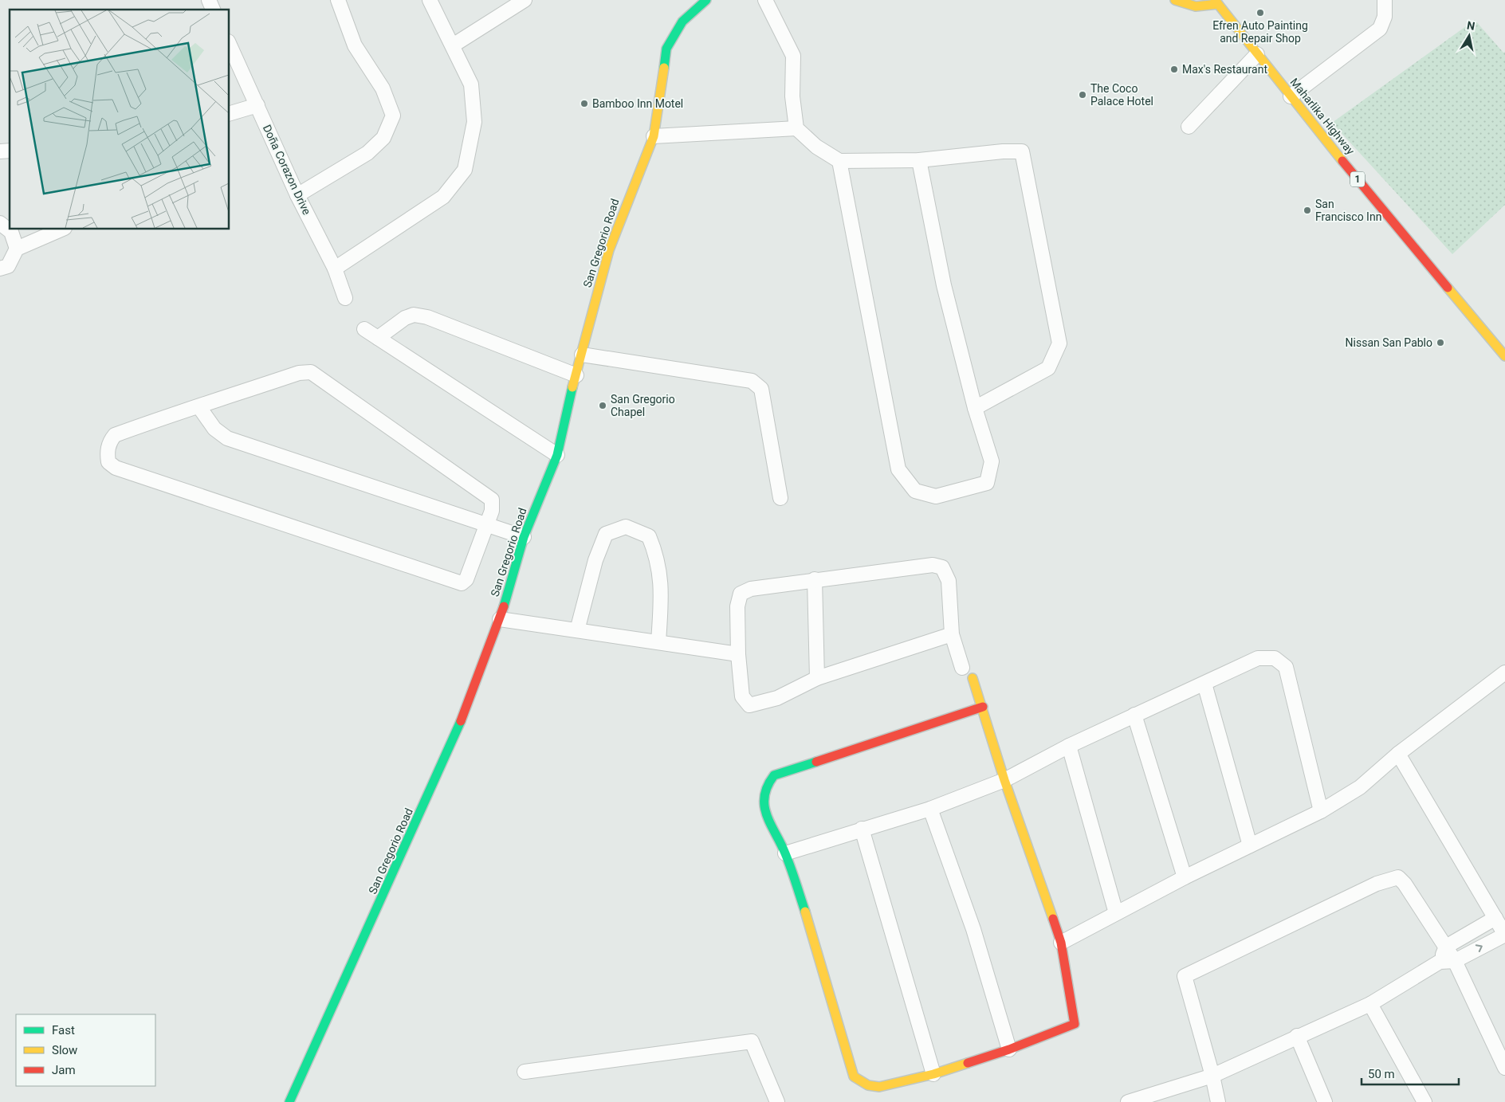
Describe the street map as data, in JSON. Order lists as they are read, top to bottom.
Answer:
{
  "streets": {
    "street": [
      "Maharlika Highway",
      "Doña Corazon Drive",
      "1",
      "San Gregorio Road"
    ]
  },
  "places": [
    "Efren Auto Painting and Repair Shop",
    "Max's Restaurant",
    "The Coco Palace Hotel",
    "Bamboo Inn Motel",
    "San Francisco Inn",
    "Nissan San Pablo",
    "San Gregorio Chapel"
  ],
  "legend": ["Fast", "Slow", "Jam"],
  "scale_bar": "50 m",
  "north": "top"
}
